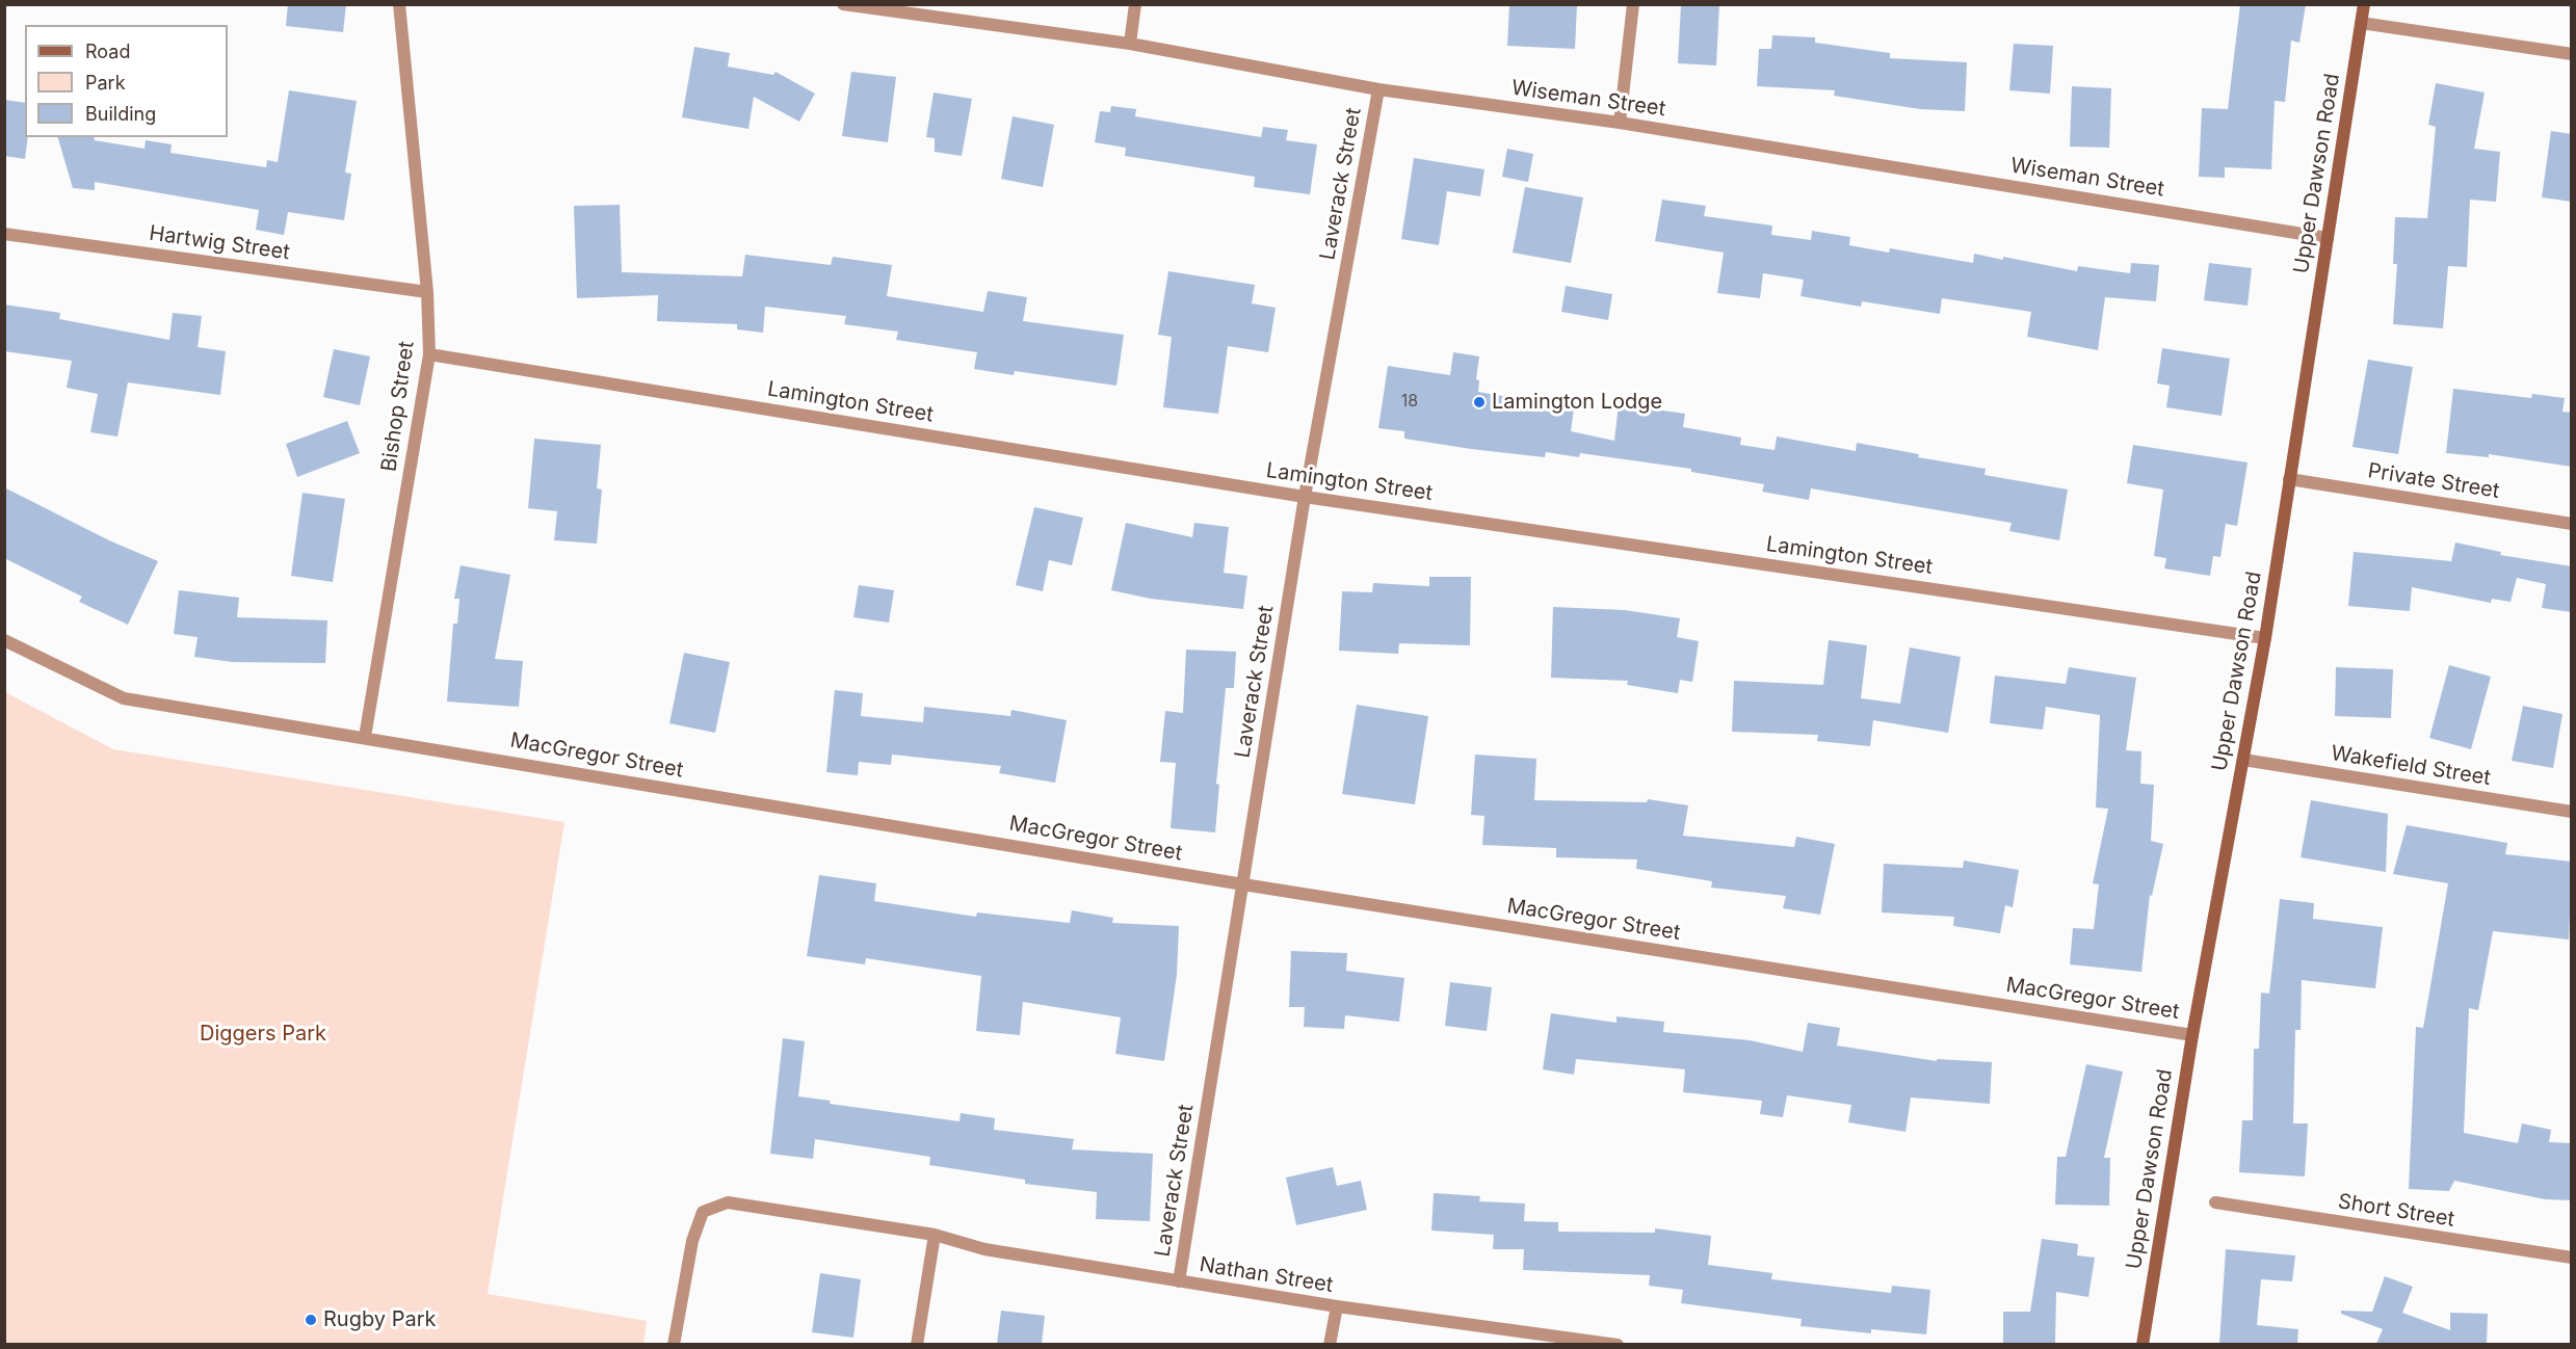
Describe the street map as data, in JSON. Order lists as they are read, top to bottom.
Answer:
{
  "streets": {
    "street": [
      "Wiseman Street",
      "Upper Dawson Road",
      "Laverack Street",
      "Hartwig Street",
      "Lamington Street",
      "Bishop Street",
      "Private Street",
      "MacGregor Street",
      "Wakefield Street",
      "Short Street",
      "Nathan Street"
    ]
  },
  "crossings": [
    ["Wiseman Street", "Upper Dawson Road"],
    ["Wiseman Street", "Laverack Street"],
    ["Upper Dawson Road", "Lamington Street"],
    ["Upper Dawson Road", "Private Street"],
    ["Upper Dawson Road", "MacGregor Street"],
    ["Upper Dawson Road", "Wakefield Street"],
    ["Laverack Street", "Lamington Street"],
    ["Laverack Street", "MacGregor Street"],
    ["Laverack Street", "Nathan Street"],
    ["Hartwig Street", "Bishop Street"],
    ["Lamington Street", "Bishop Street"],
    ["Bishop Street", "MacGregor Street"]
  ],
  "parks": ["Diggers Park"],
  "places": ["Lamington Lodge", "Rugby Park"],
  "house_numbers": ["18"],
  "legend": ["Road", "Park", "Building"]
}
